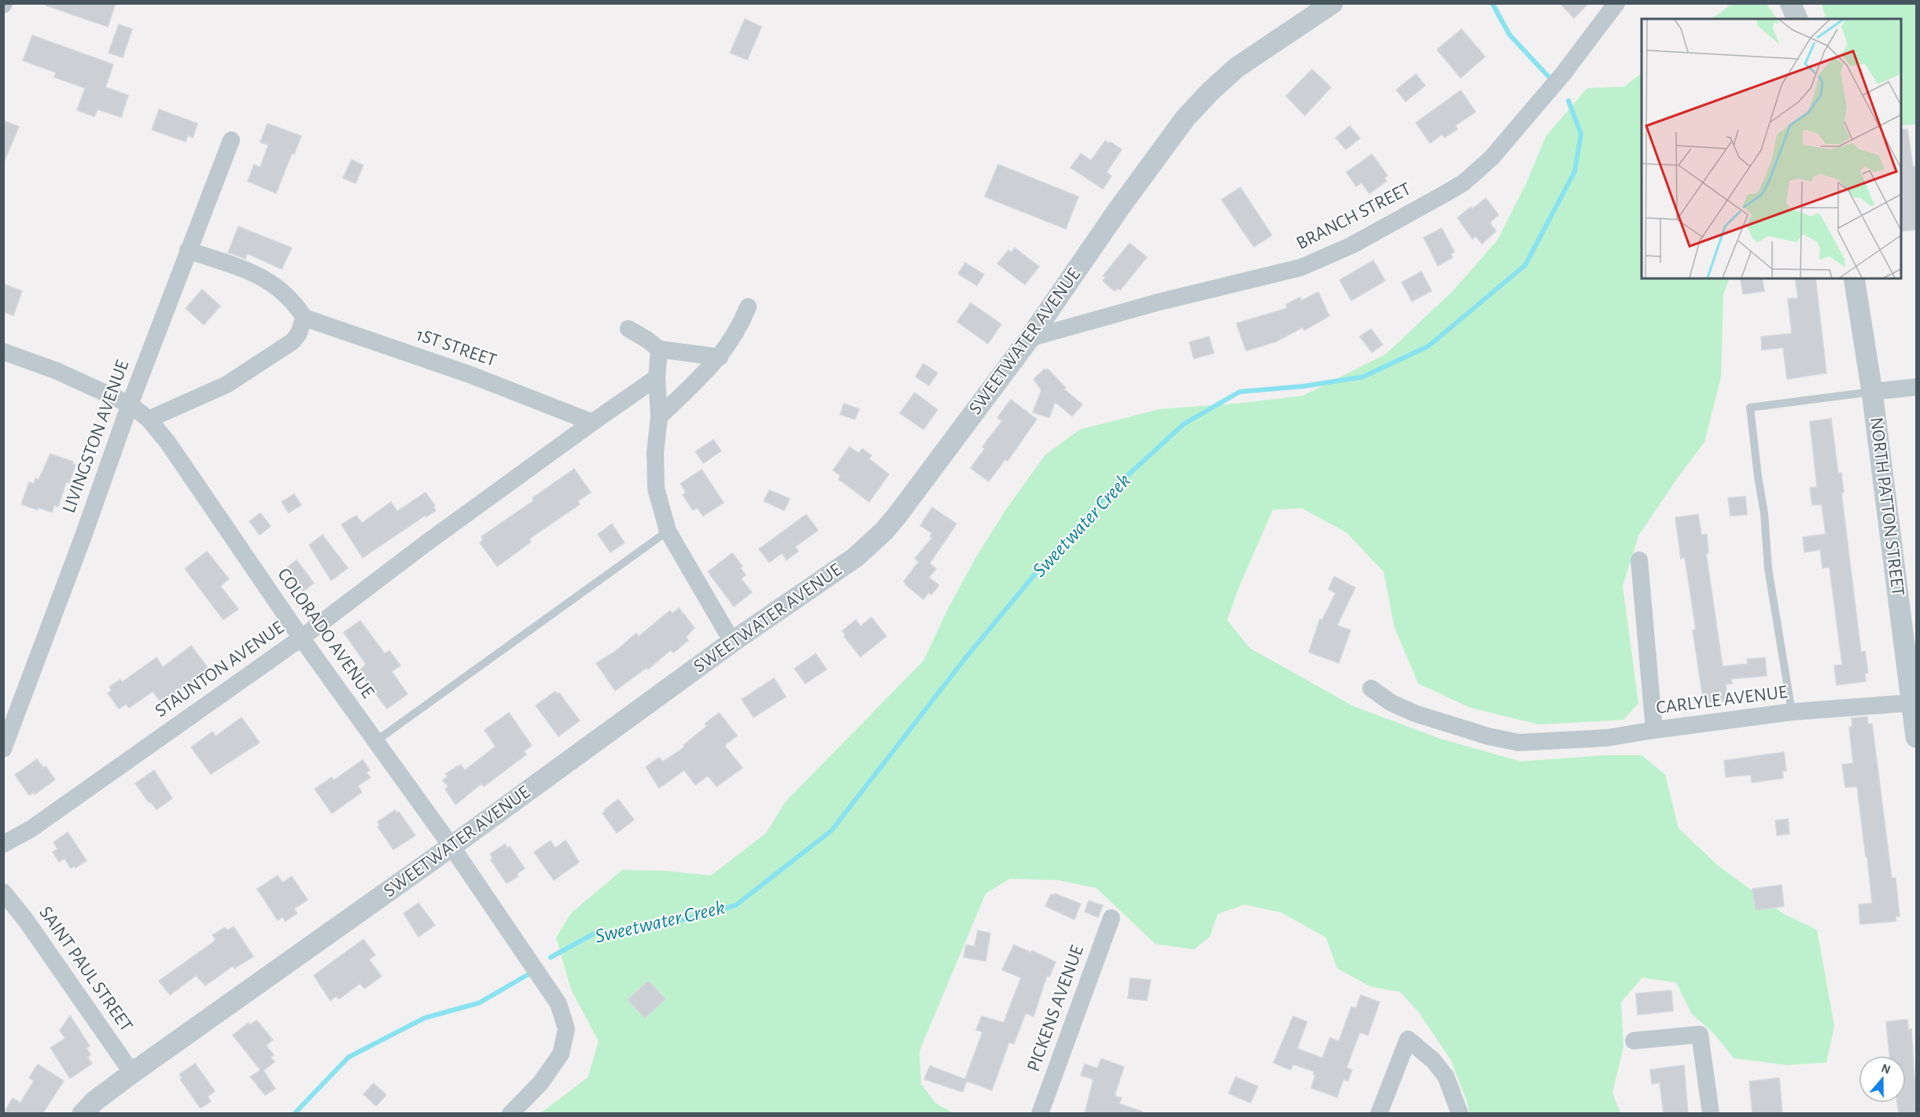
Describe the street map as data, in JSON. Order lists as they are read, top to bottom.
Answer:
{
  "streets": {
    "street": [
      "BRANCH STREET",
      "SWEETWATER AVENUE",
      "1ST STREET",
      "LIVINGSTON AVENUE",
      "NORTH PATTON STREET",
      "COLORADO AVENUE",
      "STAUNTON AVENUE",
      "CARLYLE AVENUE",
      "SAINT PAUL STREET",
      "PICKENS AVENUE"
    ]
  },
  "crossings": [
    ["BRANCH STREET", "SWEETWATER AVENUE"],
    ["SWEETWATER AVENUE", "COLORADO AVENUE"],
    ["SWEETWATER AVENUE", "SAINT PAUL STREET"],
    ["1ST STREET", "STAUNTON AVENUE"],
    ["LIVINGSTON AVENUE", "COLORADO AVENUE"],
    ["NORTH PATTON STREET", "CARLYLE AVENUE"],
    ["COLORADO AVENUE", "STAUNTON AVENUE"]
  ],
  "water": ["Sweetwater Creek"],
  "north": "top"
}
